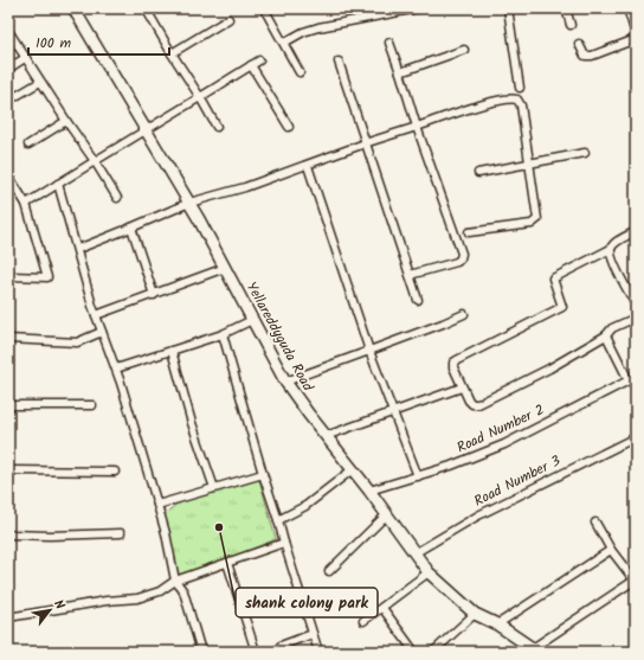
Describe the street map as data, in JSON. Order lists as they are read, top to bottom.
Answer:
{
  "streets": {
    "street": ["Yellareddyguda Road", "Road Number 2", "Road Number 3"]
  },
  "crossings": [
    ["Yellareddyguda Road", "Road Number 2"],
    ["Yellareddyguda Road", "Road Number 3"]
  ],
  "places": ["shank colony park"],
  "scale_bar": "100 m",
  "north": "top right"
}
